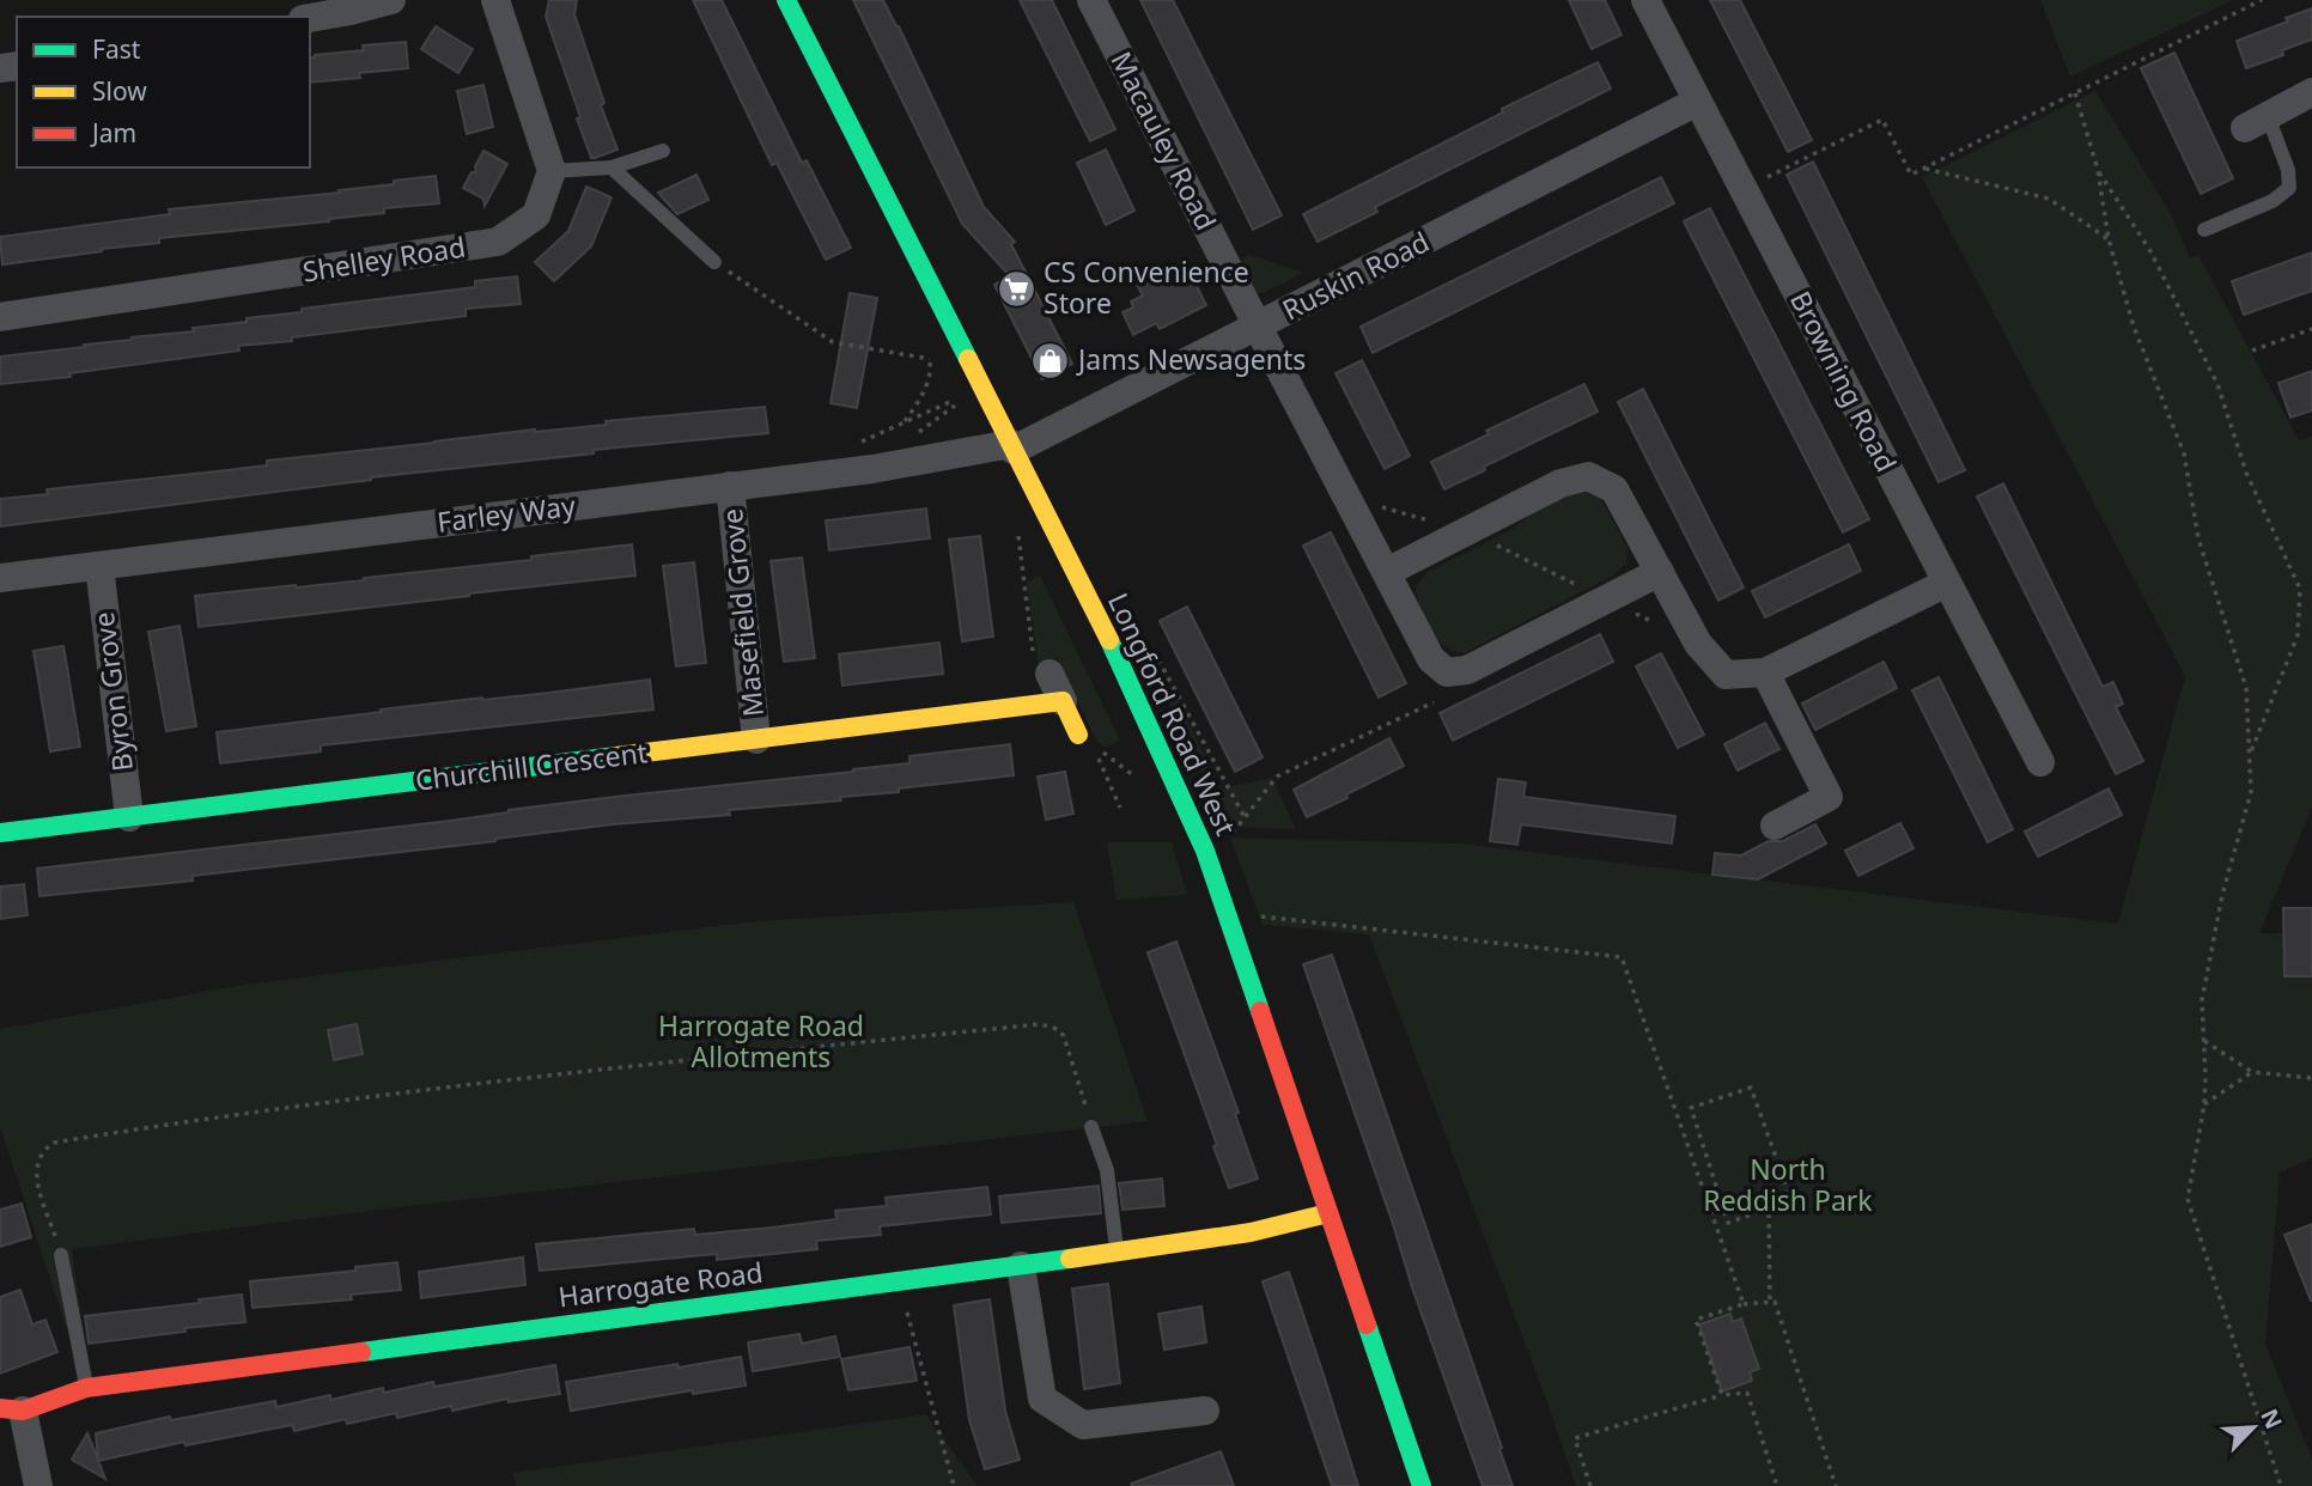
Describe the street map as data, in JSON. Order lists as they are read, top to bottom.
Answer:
{
  "streets": {
    "street": [
      "Macauley Road",
      "Shelley Road",
      "Ruskin Road",
      "Browning Road",
      "Farley Way",
      "Masefield Grove",
      "Byron Grove",
      "Longford Road West",
      "Churchill Crescent",
      "Harrogate Road"
    ]
  },
  "crossings": [
    ["Macauley Road", "Ruskin Road"],
    ["Ruskin Road", "Browning Road"],
    ["Ruskin Road", "Farley Way"],
    ["Ruskin Road", "Longford Road West"],
    ["Farley Way", "Masefield Grove"],
    ["Farley Way", "Byron Grove"],
    ["Farley Way", "Longford Road West"],
    ["Masefield Grove", "Churchill Crescent"],
    ["Byron Grove", "Churchill Crescent"],
    ["Longford Road West", "Harrogate Road"]
  ],
  "parks": ["Harrogate Road Allotments", "North Reddish Park"],
  "places": {
    "supermarket": ["CS Convenience Store"],
    "shop": ["Jams Newsagents"]
  },
  "legend": ["Fast", "Slow", "Jam"],
  "north": "top right"
}
